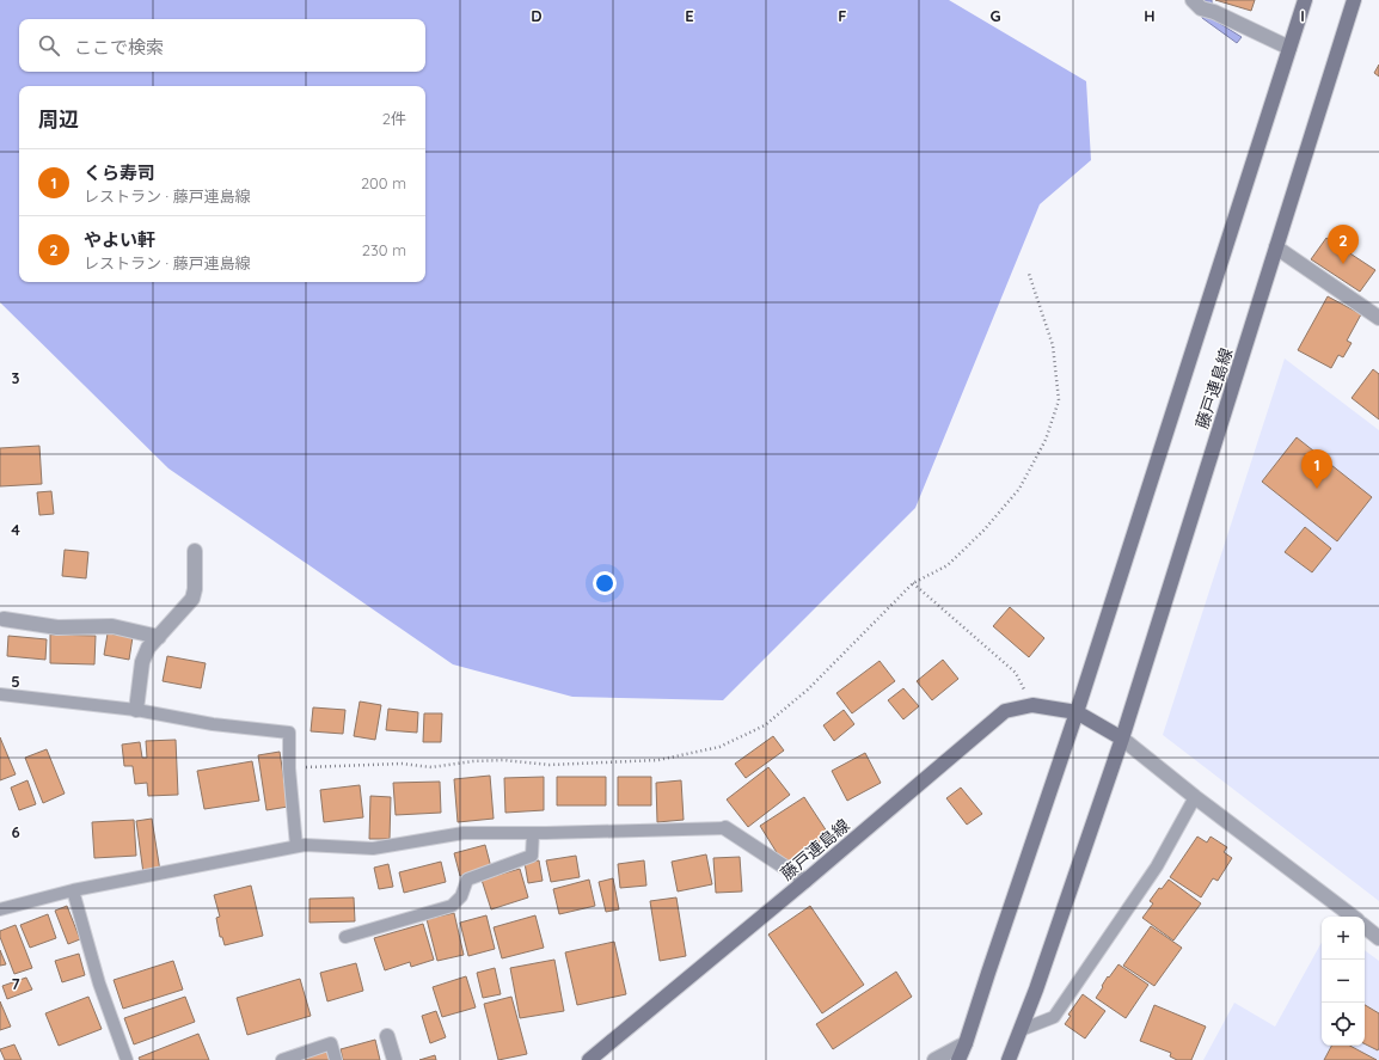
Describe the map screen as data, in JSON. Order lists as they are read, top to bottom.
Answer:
{
  "streets": {
    "main road": ["藤戸連島線"]
  },
  "page": {
    "search": "ここで検索",
    "heading": ["周辺", "2件"],
    "list": [
      {
        "mark": "1",
        "name": "くら寿司",
        "note": "レストラン · 藤戸連島線",
        "value": "200 m"
      },
      {
        "mark": "2",
        "name": "やよい軒",
        "note": "レストラン · 藤戸連島線",
        "value": "230 m"
      }
    ],
    "pins": ["2", "1"],
    "map_buttons": ["+", "−"]
  },
  "grid": {
    "columns": [
      "D",
      "E",
      "F",
      "G",
      "H",
      "I"
    ],
    "rows": [
      "3",
      "4",
      "5",
      "6",
      "7"
    ]
  }
}
